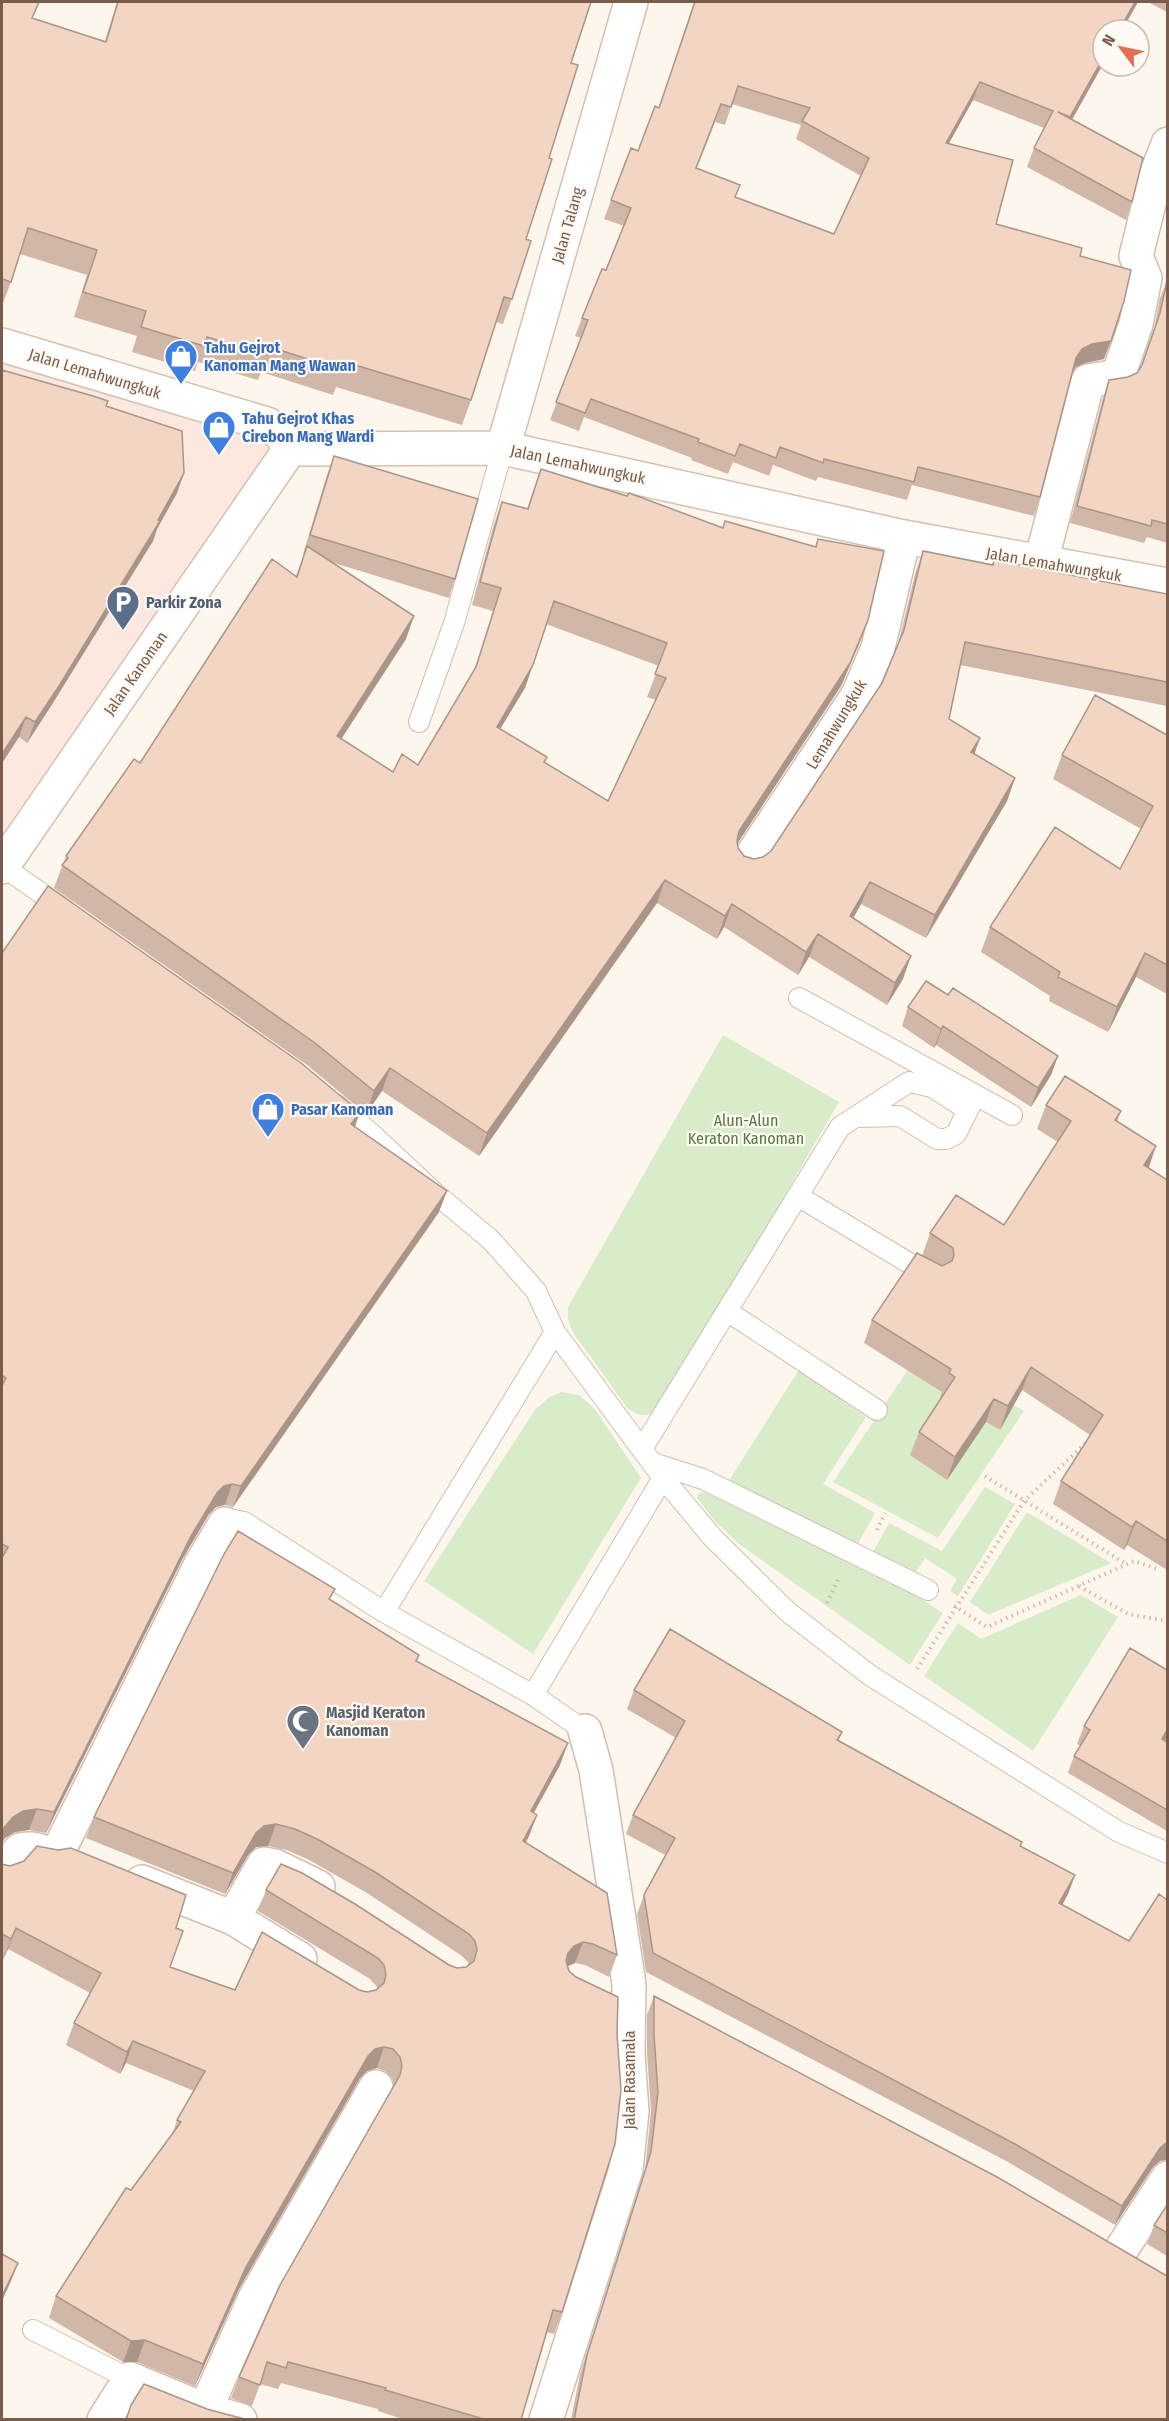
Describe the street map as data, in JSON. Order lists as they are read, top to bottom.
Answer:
{
  "streets": {
    "street": [
      "Jalan Talang",
      "Jalan Lemahwungkuk",
      "Jalan Kanoman",
      "Lemahwungkuk",
      "Jalan Rasamala"
    ]
  },
  "crossings": [
    ["Jalan Talang", "Jalan Lemahwungkuk"],
    ["Jalan Lemahwungkuk", "Jalan Kanoman"],
    ["Jalan Lemahwungkuk", "Lemahwungkuk"]
  ],
  "parks": ["Alun-Alun Keraton Kanoman"],
  "places": {
    "shop": ["Tahu Gejrot Kanoman Mang Wawan", "Tahu Gejrot Khas Cirebon Mang Wardi", "Pasar Kanoman"],
    "parking": ["Parkir Zona"],
    "mosque": ["Masjid Keraton Kanoman"]
  },
  "north": "top left"
}
